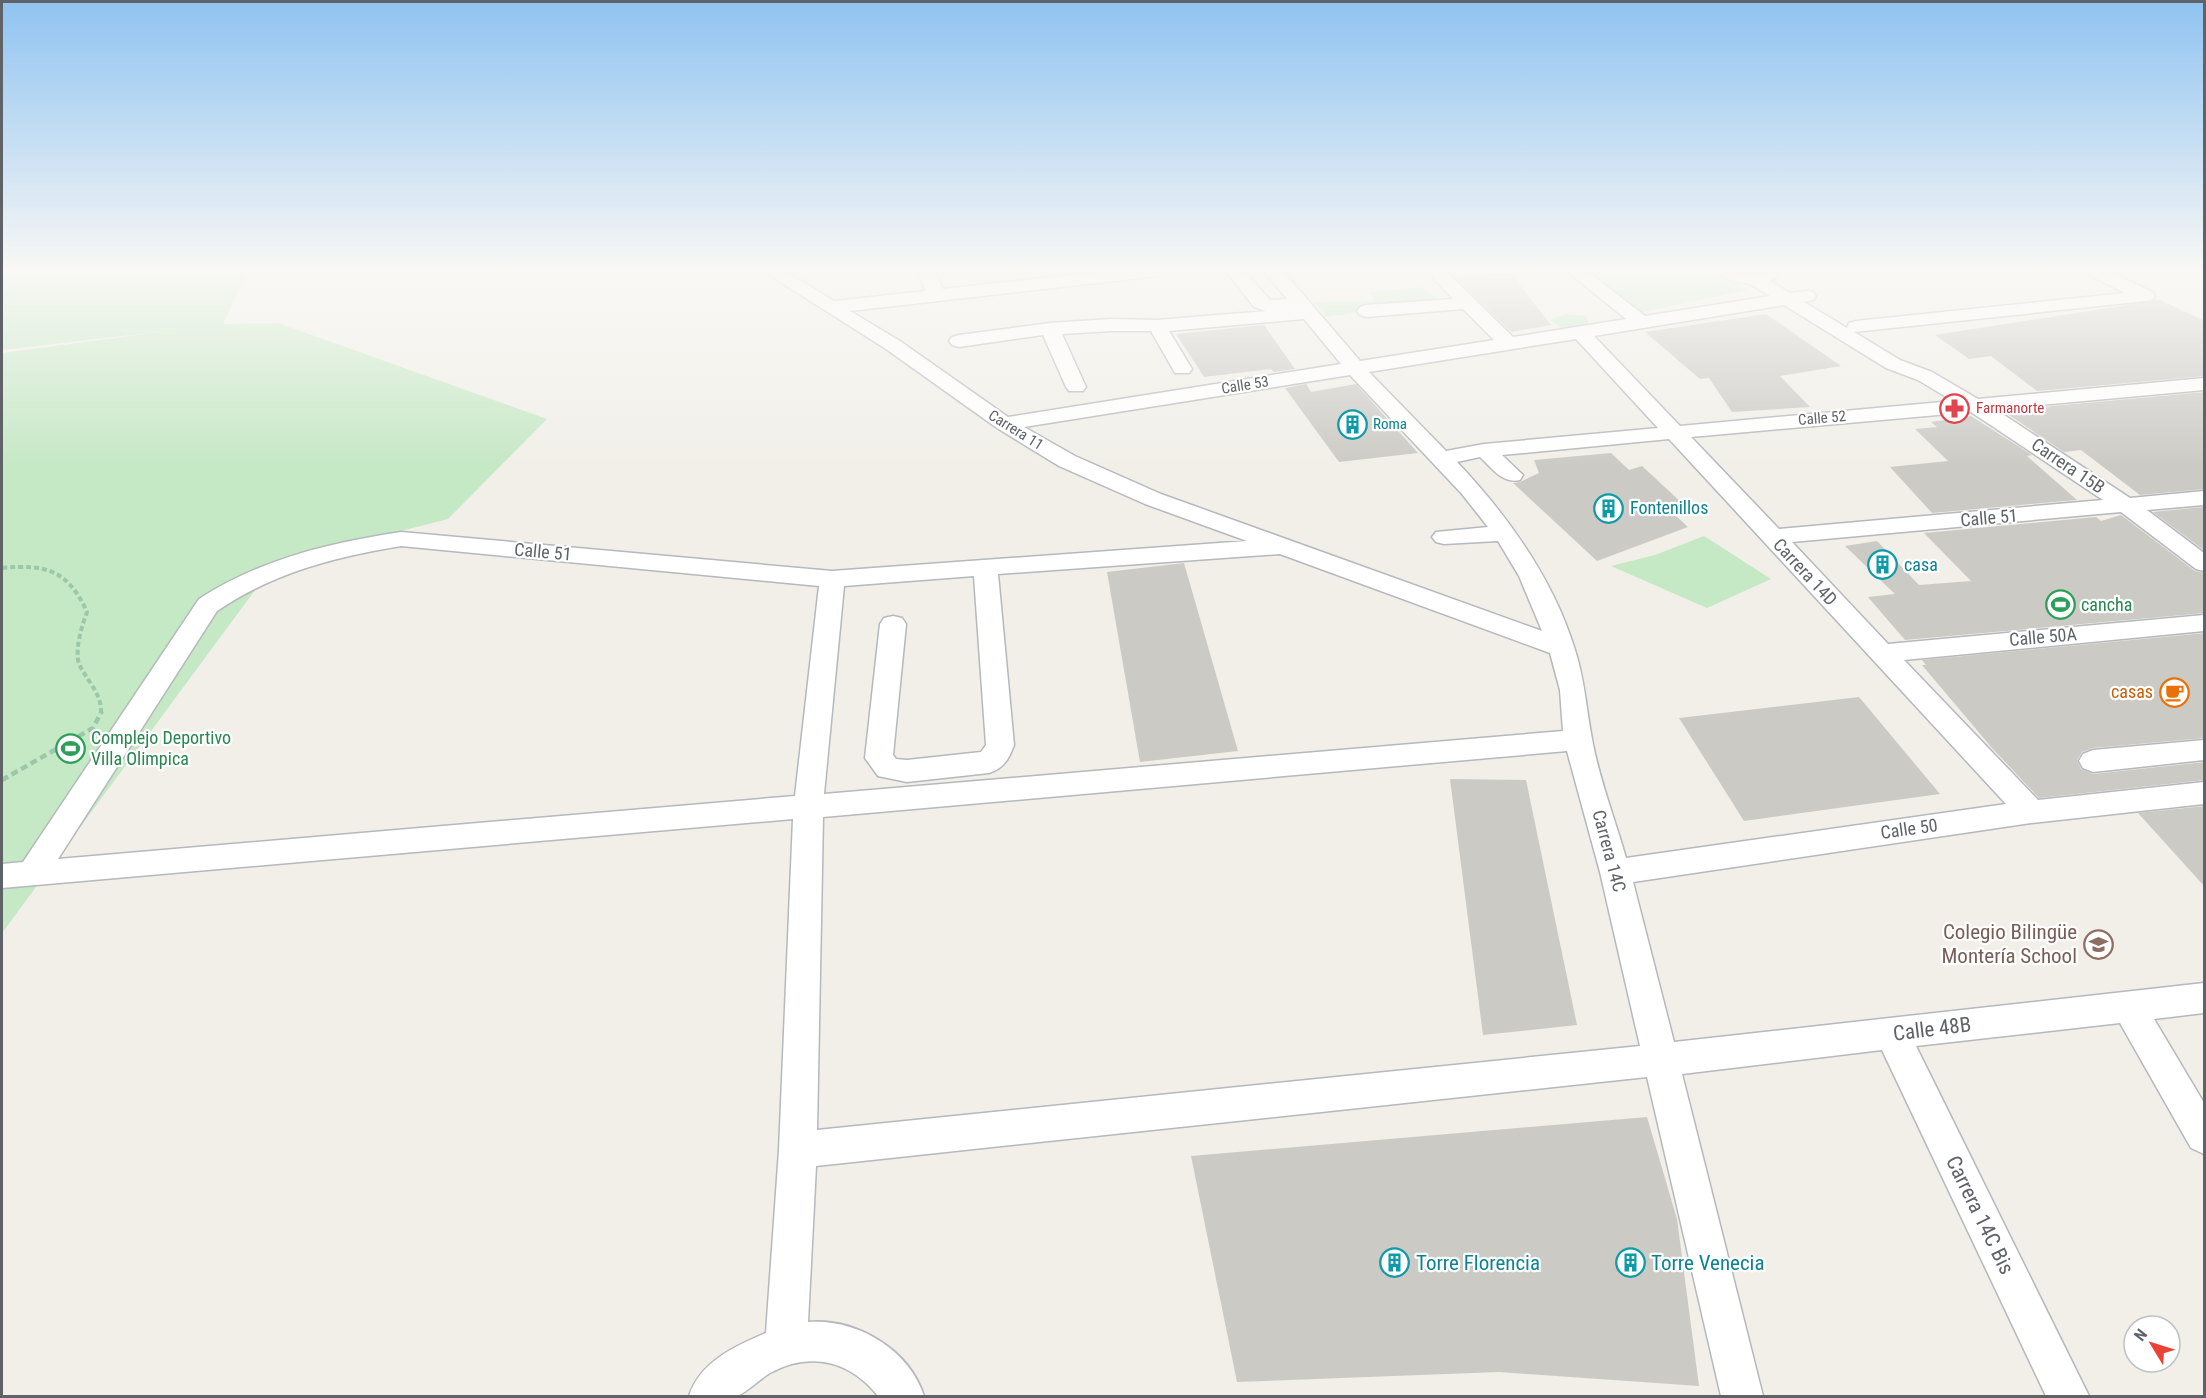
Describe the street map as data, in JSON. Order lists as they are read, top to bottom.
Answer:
{
  "streets": {
    "street": [
      "Calle 53",
      "Calle 52",
      "Carrera 11",
      "Carrera 15B",
      "Calle 51",
      "Carrera 14D",
      "Calle 50A",
      "Calle 50",
      "Carrera 14C",
      "Calle 48B",
      "Carrera 14C Bis"
    ]
  },
  "crossings": [
    ["Calle 53", "Carrera 11"],
    ["Calle 53", "Carrera 14C"],
    ["Calle 52", "Carrera 15B"],
    ["Calle 52", "Carrera 14D"],
    ["Calle 52", "Carrera 14C"],
    ["Carrera 11", "Calle 51"],
    ["Carrera 11", "Carrera 14C"],
    ["Carrera 15B", "Calle 51"],
    ["Calle 51", "Carrera 14D"],
    ["Carrera 14D", "Calle 50A"],
    ["Carrera 14D", "Calle 50"],
    ["Calle 50", "Carrera 14C"],
    ["Carrera 14C", "Calle 48B"],
    ["Calle 48B", "Carrera 14C Bis"]
  ],
  "places": {
    "pharmacy": ["Farmanorte"],
    "building": [
      "Roma",
      "Fontenillos",
      "casa",
      "Torre Florencia",
      "Torre Venecia"
    ],
    "sports": ["cancha", "Complejo Deportivo Villa Olimpica"],
    "cafe": ["casas"],
    "school or university": ["Colegio Bilingüe Montería School"]
  },
  "north": "top left"
}
